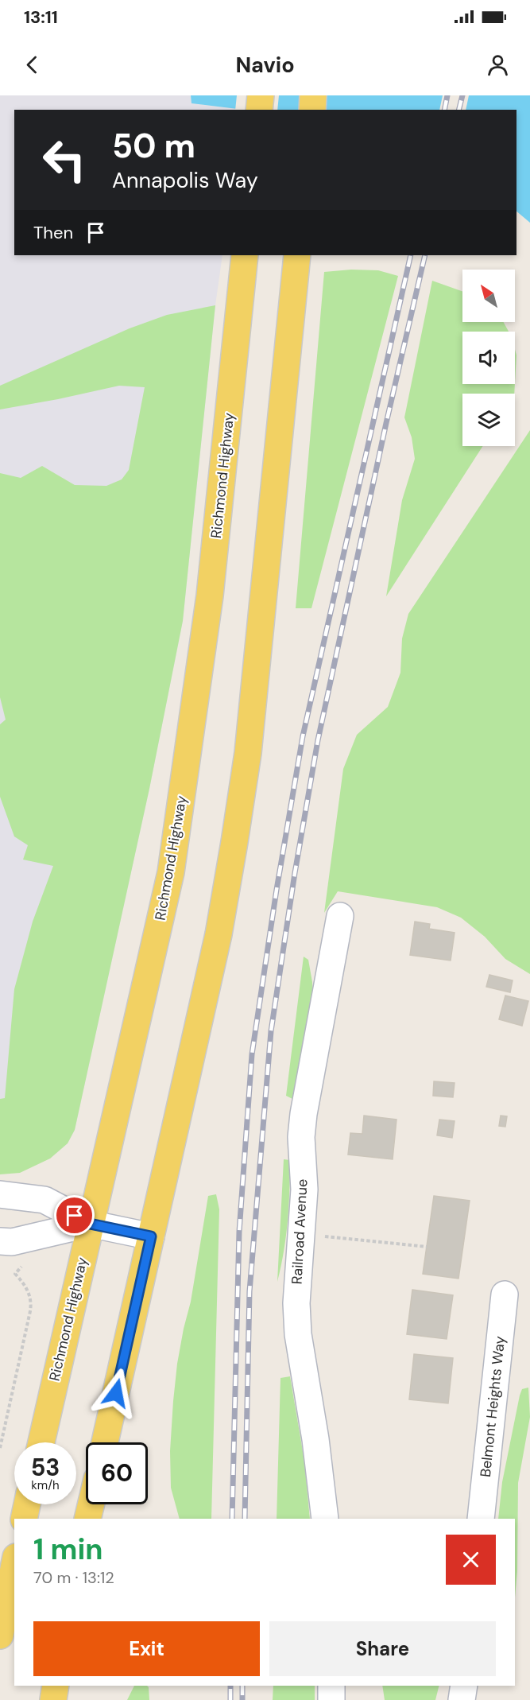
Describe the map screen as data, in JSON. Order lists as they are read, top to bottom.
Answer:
{
  "streets": {
    "main road": ["Richmond Highway"],
    "street": ["Railroad Avenue", "Belmont Heights Way"]
  },
  "north": "top left",
  "page": {
    "status": "13:11",
    "header": "Navio",
    "turn": ["50 m", "Annapolis Way"],
    "then": "Then",
    "speed": "53 km/h",
    "limit": "60",
    "heading": ["1 min", "70 m · 13:12"],
    "buttons": ["Exit", "Share"]
  }
}
